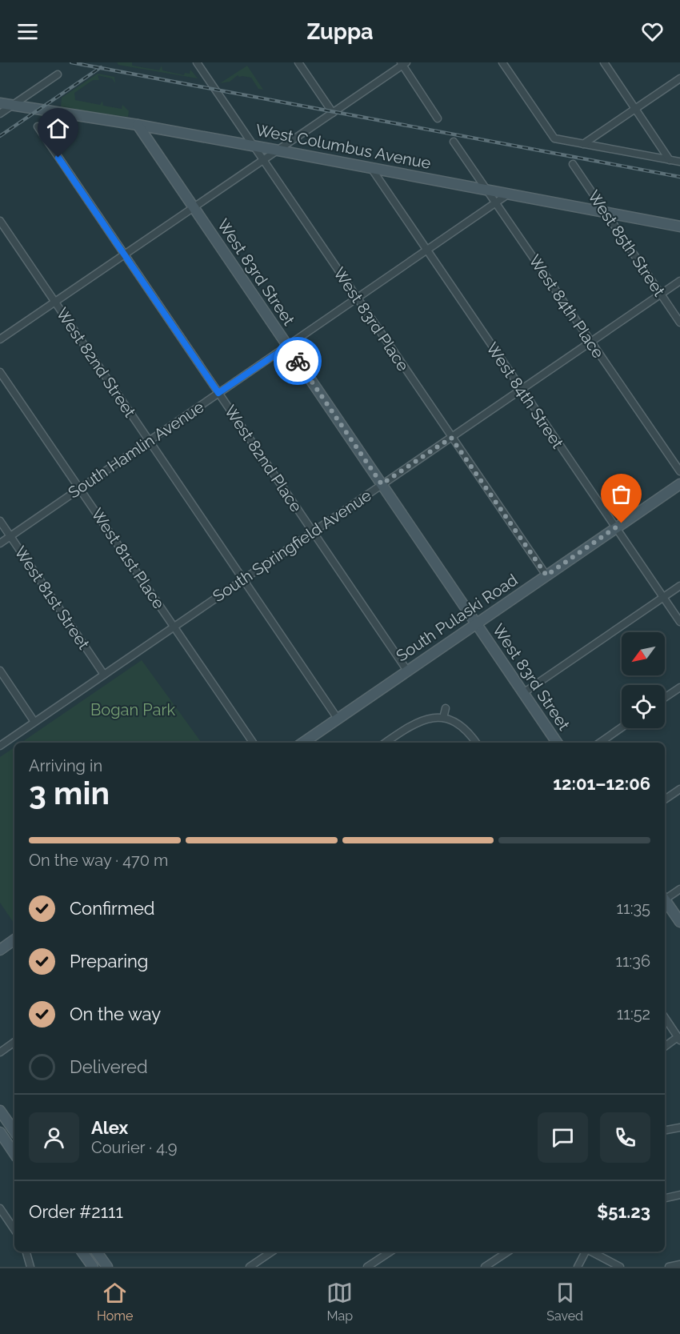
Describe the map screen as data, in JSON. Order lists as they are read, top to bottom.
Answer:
{
  "streets": {
    "main road": ["West Columbus Avenue", "West 83rd Street", "South Pulaski Road"],
    "street": [
      "West 85th Street",
      "West 84th Place",
      "West 83rd Place",
      "West 82nd Street",
      "West 84th Street",
      "South Hamlin Avenue",
      "West 82nd Place",
      "South Springfield Avenue",
      "West 81st Place",
      "West 81st Street"
    ]
  },
  "crossings": [
    ["West Columbus Avenue", "West 85th Street"],
    ["West Columbus Avenue", "West 83rd Street"],
    ["West Columbus Avenue", "West 84th Place"],
    ["West Columbus Avenue", "West 83rd Place"],
    ["West Columbus Avenue", "West 84th Street"],
    ["West Columbus Avenue", "South Hamlin Avenue"],
    ["West 85th Street", "South Springfield Avenue"],
    ["West 83rd Street", "South Hamlin Avenue"],
    ["West 83rd Street", "South Springfield Avenue"],
    ["West 83rd Street", "South Pulaski Road"],
    ["West 84th Place", "South Hamlin Avenue"],
    ["West 84th Place", "South Springfield Avenue"],
    ["West 83rd Place", "South Hamlin Avenue"],
    ["West 83rd Place", "South Springfield Avenue"],
    ["West 83rd Place", "South Pulaski Road"],
    ["West 82nd Street", "South Hamlin Avenue"],
    ["West 82nd Street", "South Springfield Avenue"],
    ["West 82nd Street", "South Pulaski Road"],
    ["West 84th Street", "South Hamlin Avenue"],
    ["West 84th Street", "South Springfield Avenue"],
    ["West 84th Street", "South Pulaski Road"],
    ["South Hamlin Avenue", "West 82nd Place"],
    ["South Hamlin Avenue", "West 81st Place"],
    ["South Hamlin Avenue", "West 81st Street"],
    ["West 82nd Place", "South Springfield Avenue"],
    ["West 82nd Place", "South Pulaski Road"],
    ["South Springfield Avenue", "West 81st Place"],
    ["South Springfield Avenue", "West 81st Street"]
  ],
  "parks": ["Bogan Park"],
  "north": "bottom left",
  "page": {
    "header": "Zuppa",
    "heading": ["3 min", "Arriving in", "12:01–12:06"],
    "panel": [
      "Alex",
      "Courier · 4.9",
      "Order #2111",
      "$51.23"
    ],
    "bar": "On the way · 470 m",
    "list": [
      ["Confirmed", "11:35"],
      ["Preparing", "11:36"],
      ["On the way", "11:52"],
      "Delivered"
    ],
    "tabs": ["Home", "Map", "Saved"]
  }
}
